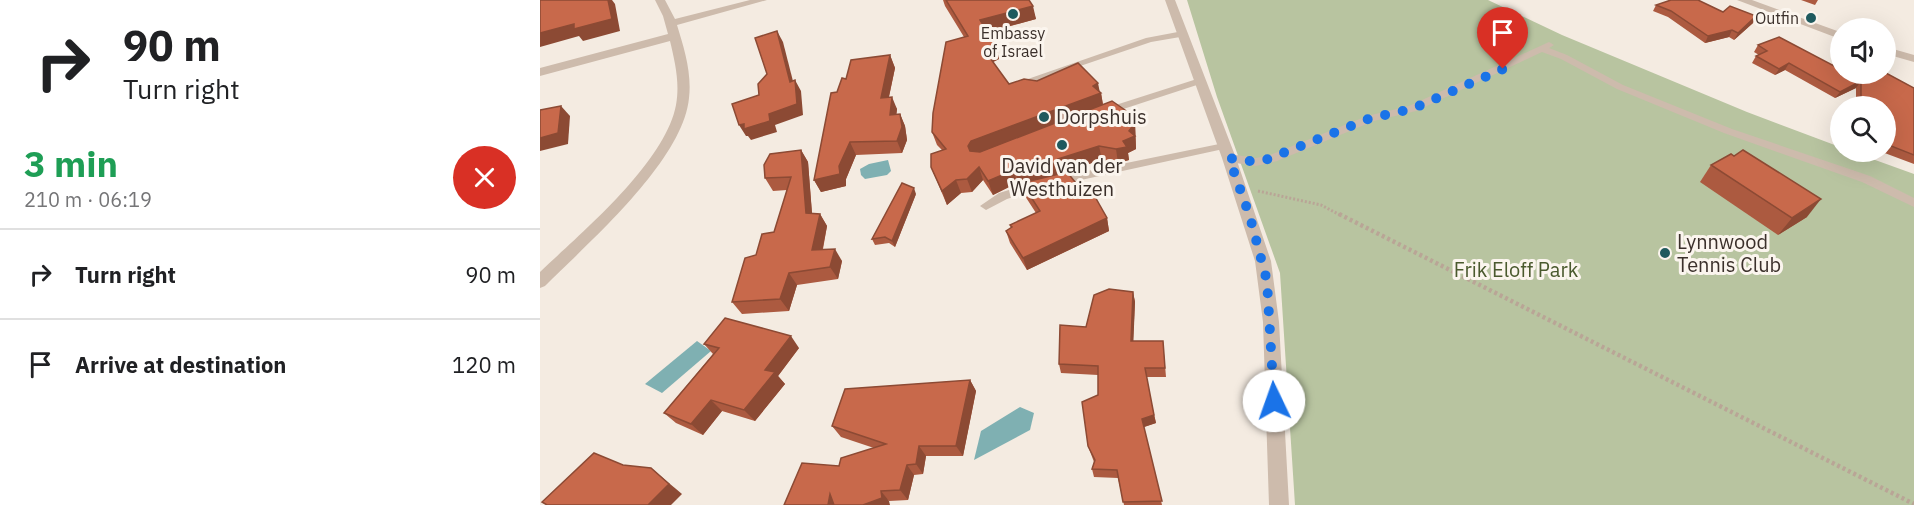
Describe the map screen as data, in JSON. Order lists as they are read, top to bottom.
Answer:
{
  "parks": ["Frik Eloff Park"],
  "places": [
    "Embassy of Israel",
    "Outfin",
    "Dorpshuis",
    "David van der Westhuizen",
    "Lynnwood Tennis Club"
  ],
  "page": {
    "turn": ["90 m", "Turn right"],
    "heading": ["3 min", "210 m · 06:19"],
    "list": [
      {
        "name": "Turn right",
        "value": "90 m"
      },
      {
        "name": "Arrive at destination",
        "value": "120 m"
      }
    ]
  }
}
